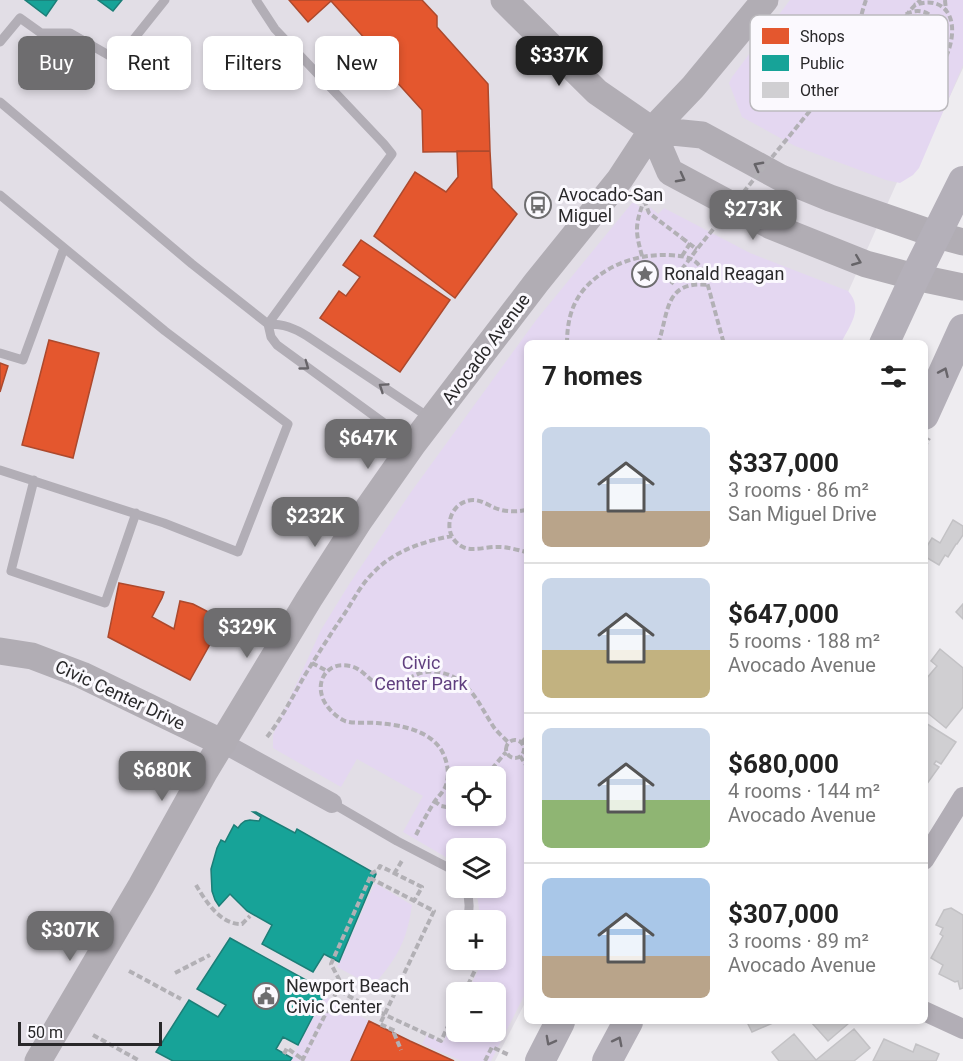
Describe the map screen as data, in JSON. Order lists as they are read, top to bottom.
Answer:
{
  "streets": {
    "street": ["Avocado Avenue", "Civic Center Drive"]
  },
  "crossings": [
    ["Avocado Avenue", "Civic Center Drive"]
  ],
  "parks": ["Civic Center Park"],
  "places": {
    "bus stop": ["Avocado-San Miguel"],
    "place": ["Ronald Reagan"],
    "public building": ["Newport Beach Civic Center"]
  },
  "legend": ["Shops", "Public", "Other"],
  "scale_bar": "50 m",
  "page": {
    "price": [
      "$337K",
      "$273K",
      "$647K",
      "$232K",
      "$329K",
      "$680K",
      "$307K"
    ],
    "chip": [
      "Buy",
      "Rent",
      "Filters",
      "New"
    ],
    "heading": "7 homes",
    "list": [
      {
        "name": "$337,000",
        "note": "3 rooms · 86 m² · San Miguel Drive"
      },
      {
        "name": "$647,000",
        "note": "5 rooms · 188 m² · Avocado Avenue"
      },
      {
        "name": "$680,000",
        "note": "4 rooms · 144 m² · Avocado Avenue"
      },
      {
        "name": "$307,000",
        "note": "3 rooms · 89 m² · Avocado Avenue"
      }
    ],
    "map_buttons": ["+", "−"],
    "scale": "50 m"
  }
}
